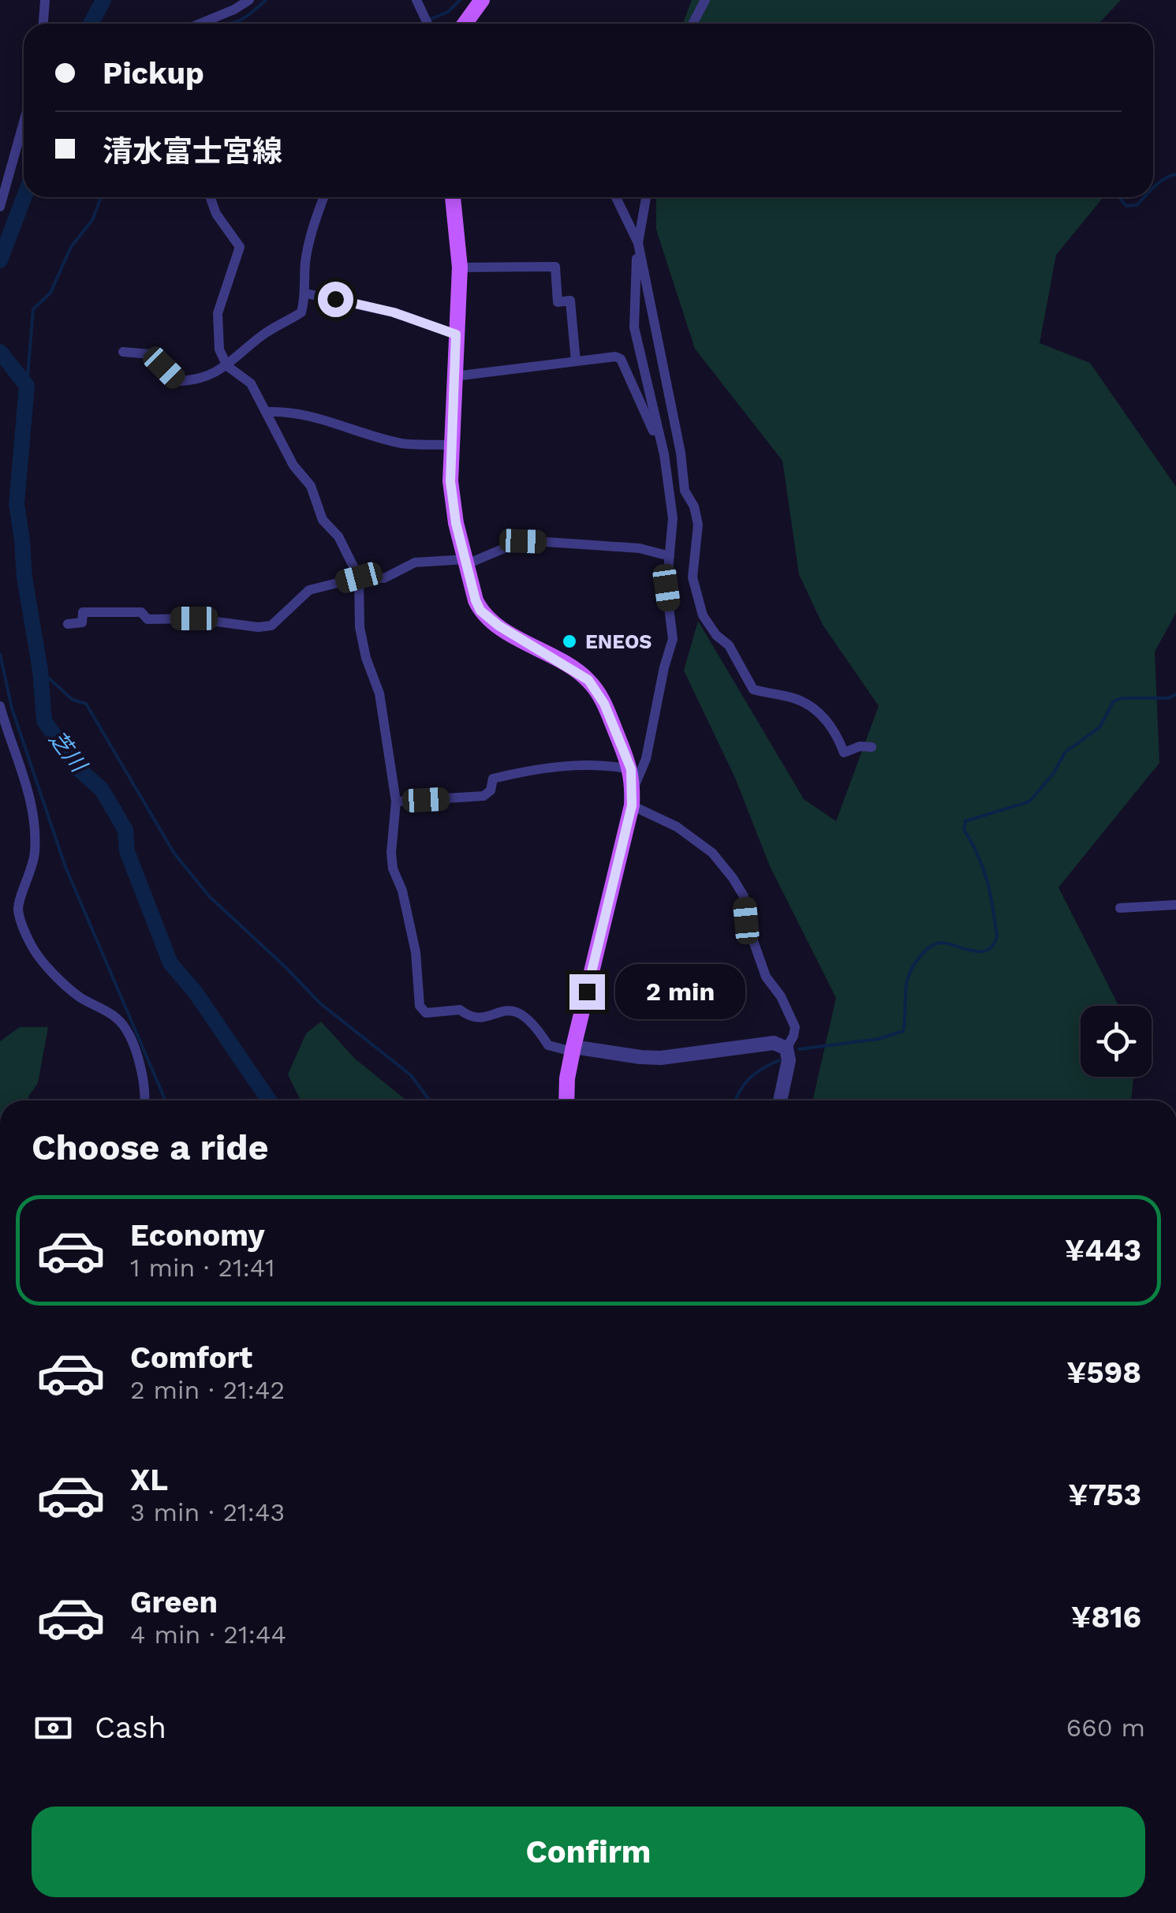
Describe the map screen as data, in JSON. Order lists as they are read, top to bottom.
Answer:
{
  "water": ["芝川"],
  "places": ["ENEOS"],
  "page": {
    "banner": ["Pickup", "清水富士宮線"],
    "bubble": "2 min",
    "heading": "Choose a ride",
    "list": [
      {
        "name": "Economy",
        "note": "1 min · 21:41",
        "value": "¥443"
      },
      {
        "name": "Comfort",
        "note": "2 min · 21:42",
        "value": "¥598"
      },
      {
        "name": "XL",
        "note": "3 min · 21:43",
        "value": "¥753"
      },
      {
        "name": "Green",
        "note": "4 min · 21:44",
        "value": "¥816"
      }
    ],
    "pay": ["Cash", "660 m"],
    "buttons": "Confirm"
  }
}
